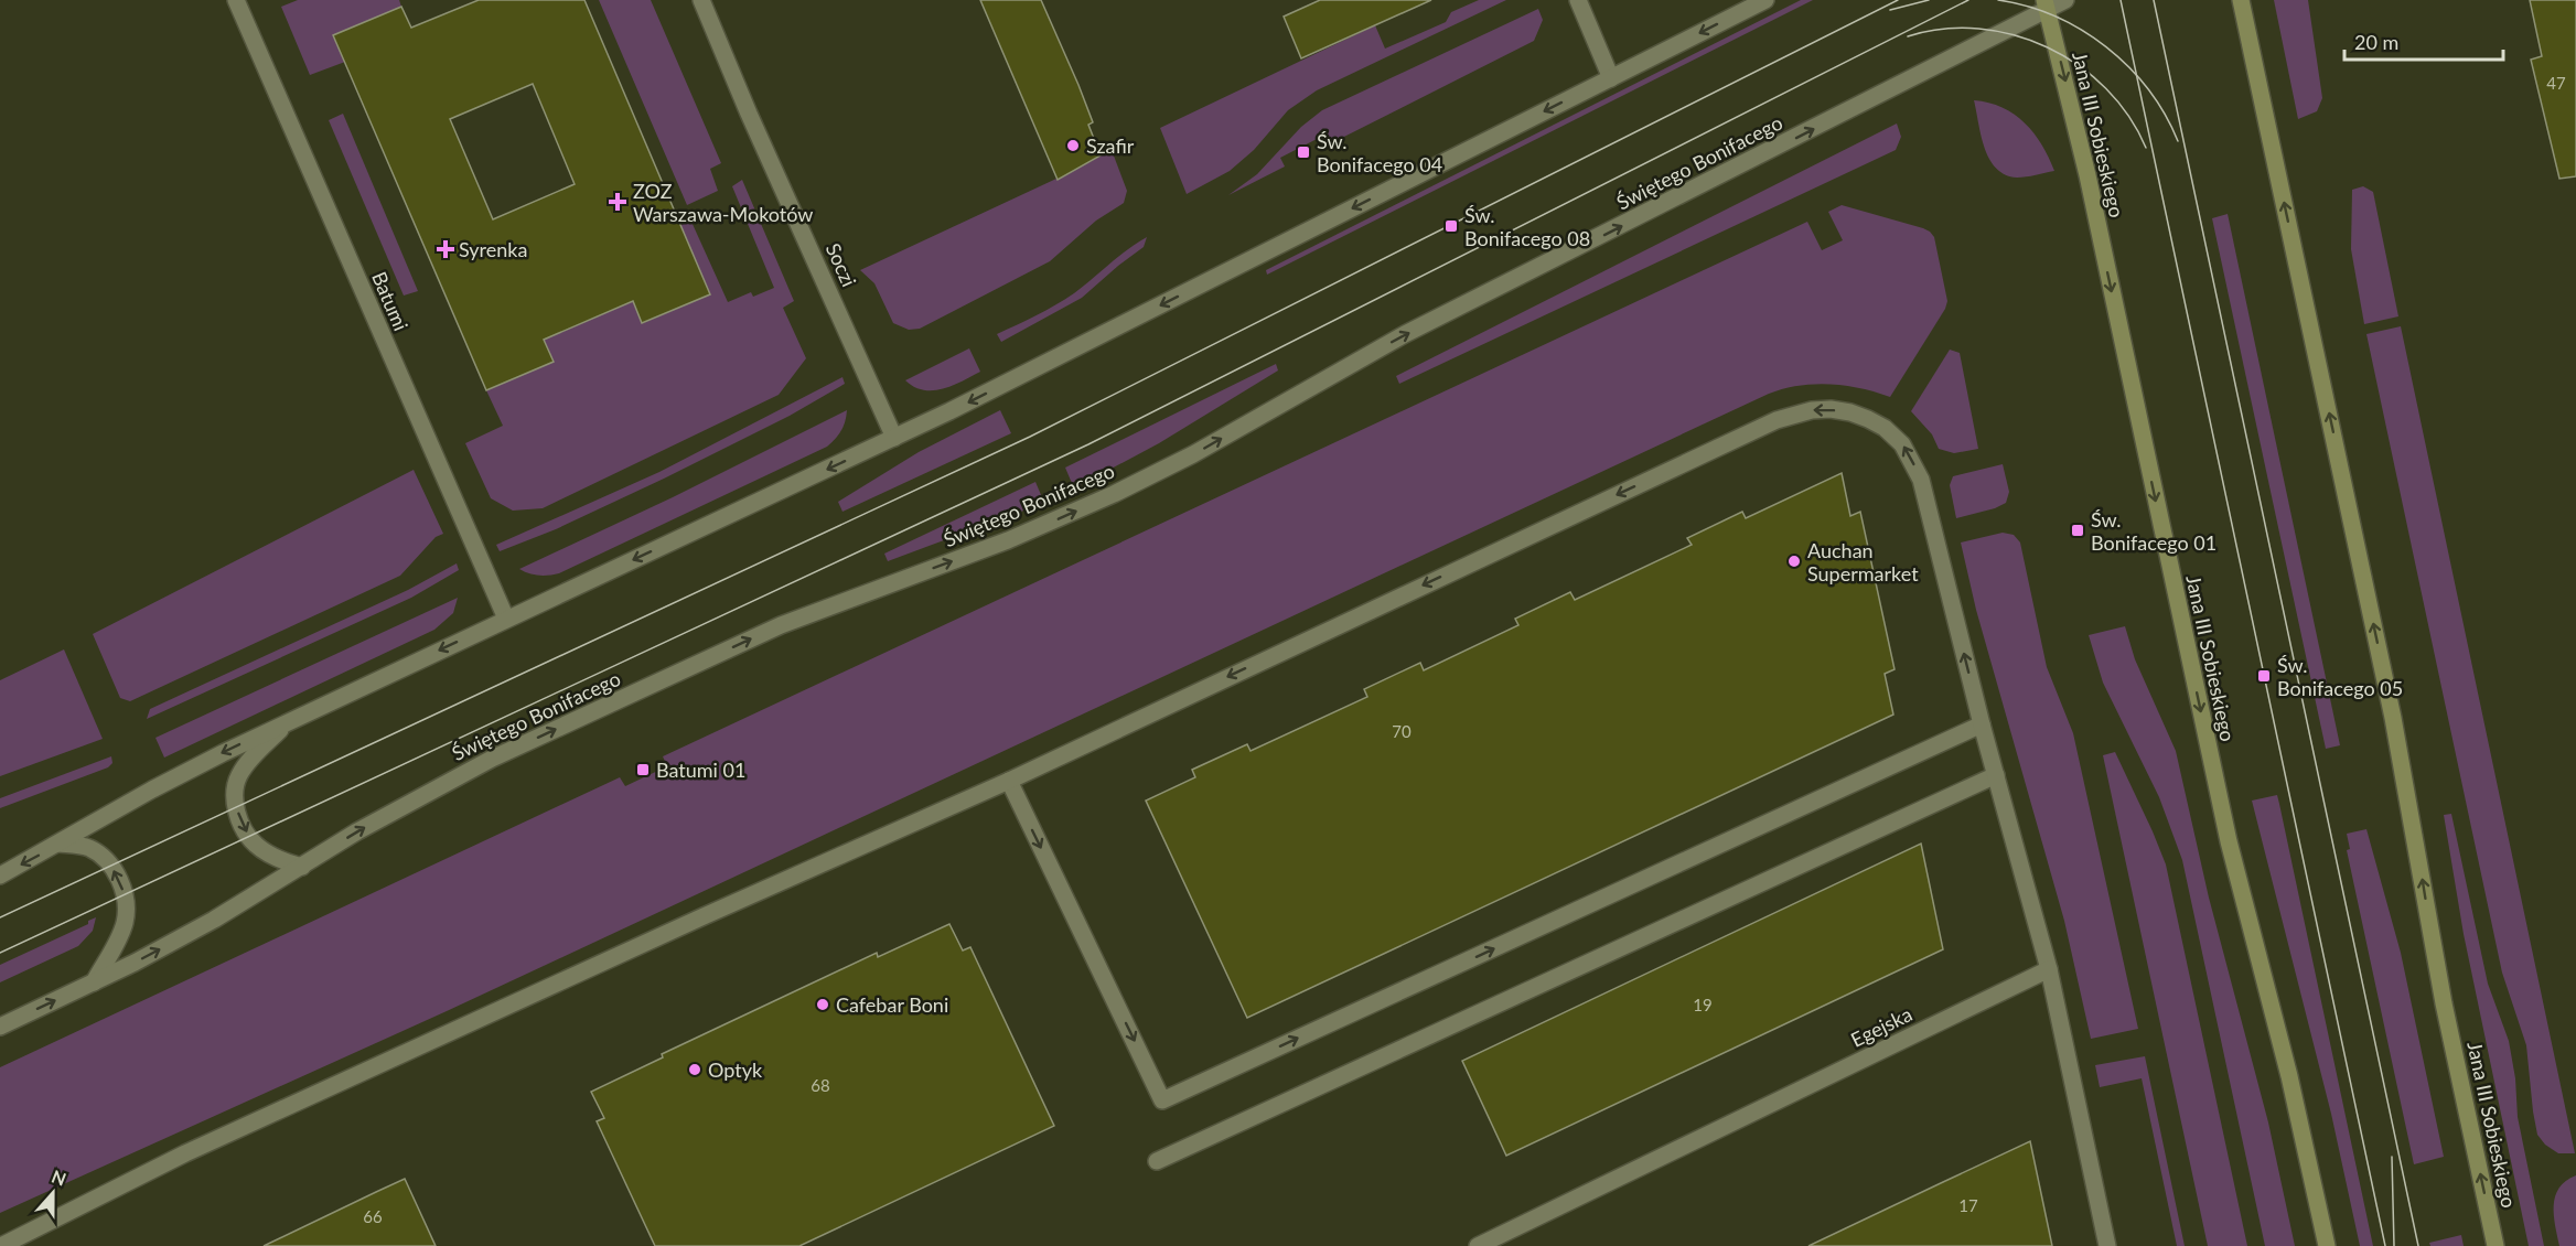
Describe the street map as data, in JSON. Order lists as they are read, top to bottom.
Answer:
{
  "streets": {
    "main road": ["Jana III Sobieskiego"],
    "street": [
      "Świętego Bonifacego",
      "Soczi",
      "Batumi",
      "Egejska"
    ]
  },
  "crossings": [
    ["Jana III Sobieskiego", "Świętego Bonifacego"]
  ],
  "places": {
    "other": [
      "Szafir",
      "Auchan Supermarket",
      "Cafebar Boni",
      "Optyk"
    ],
    "transit": [
      "Św. Bonifacego 04",
      "Św. Bonifacego 08",
      "Św. Bonifacego 01",
      "Św. Bonifacego 05",
      "Batumi 01"
    ],
    "health": ["ZOZ Warszawa-Mokotów", "Syrenka"]
  },
  "house_numbers": [
    "47",
    "70",
    "19",
    "68",
    "17",
    "66"
  ],
  "scale_bar": "20 m",
  "north": "top"
}
